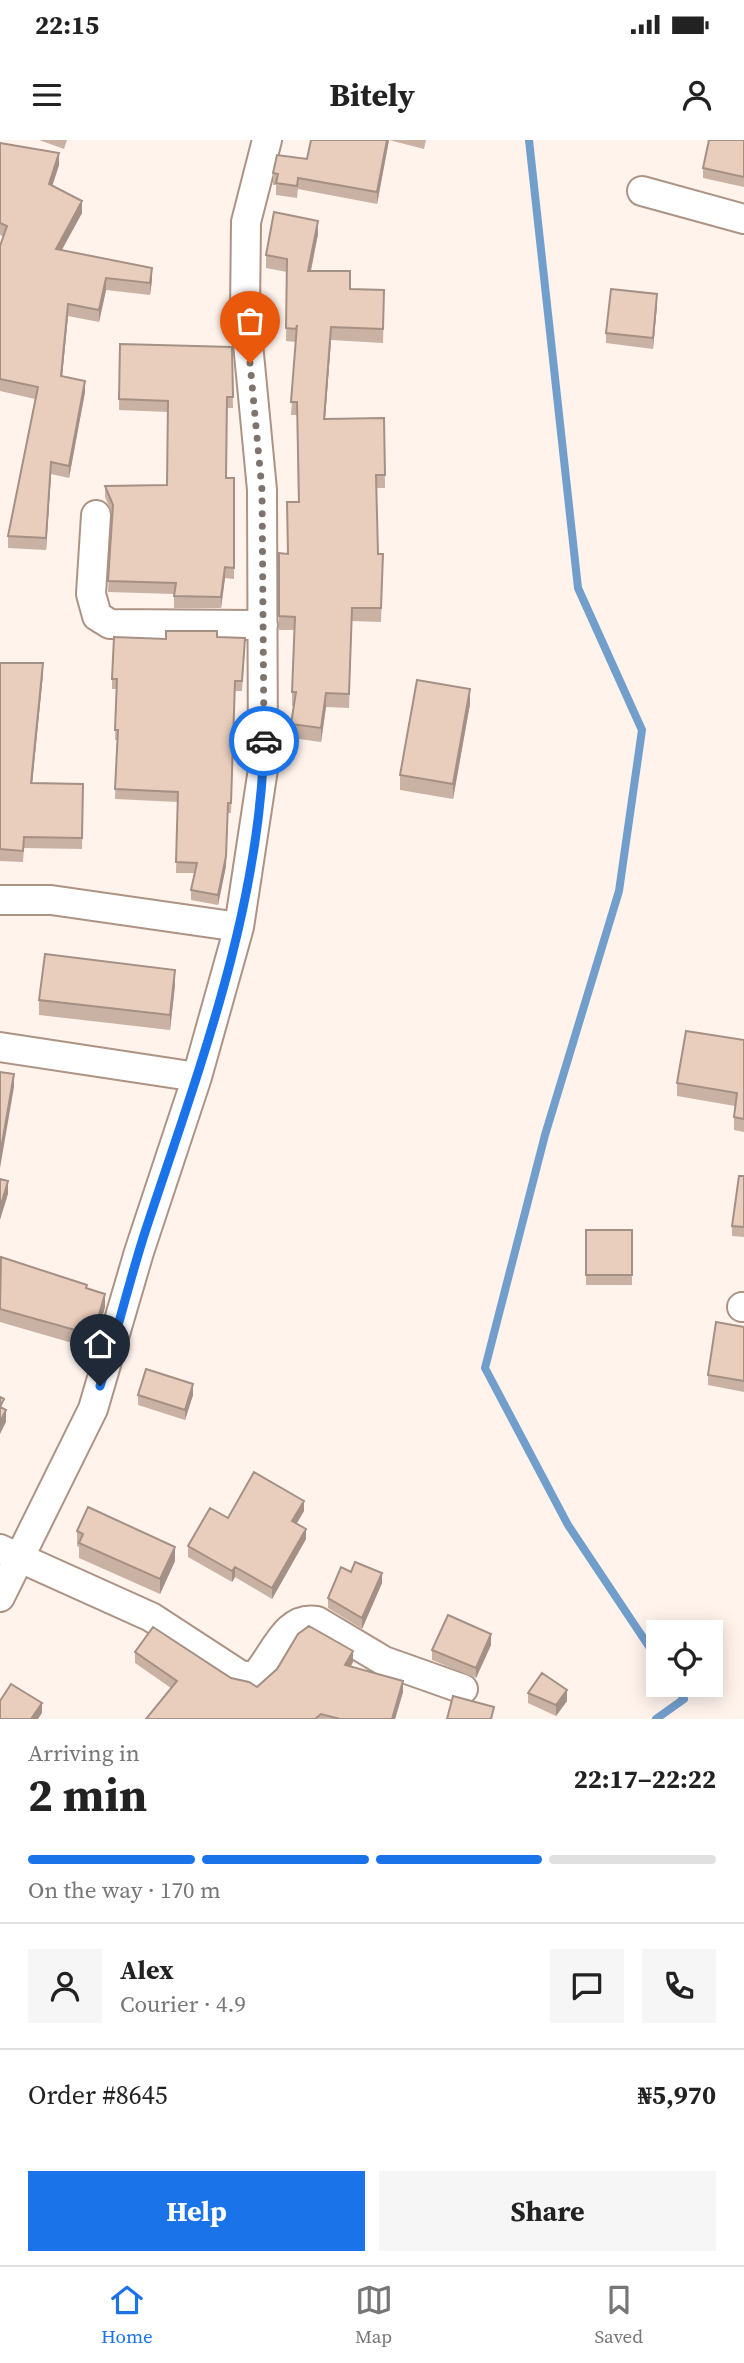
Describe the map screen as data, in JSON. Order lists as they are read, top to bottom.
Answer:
{
  "page": {
    "status": "22:15",
    "header": "Bitely",
    "heading": ["2 min", "Arriving in", "22:17–22:22"],
    "panel": [
      "Alex",
      "Courier · 4.9",
      "Order #8645",
      "₦5,970"
    ],
    "bar": "On the way · 170 m",
    "buttons": ["Help", "Share"],
    "tabs": ["Home", "Map", "Saved"]
  }
}
